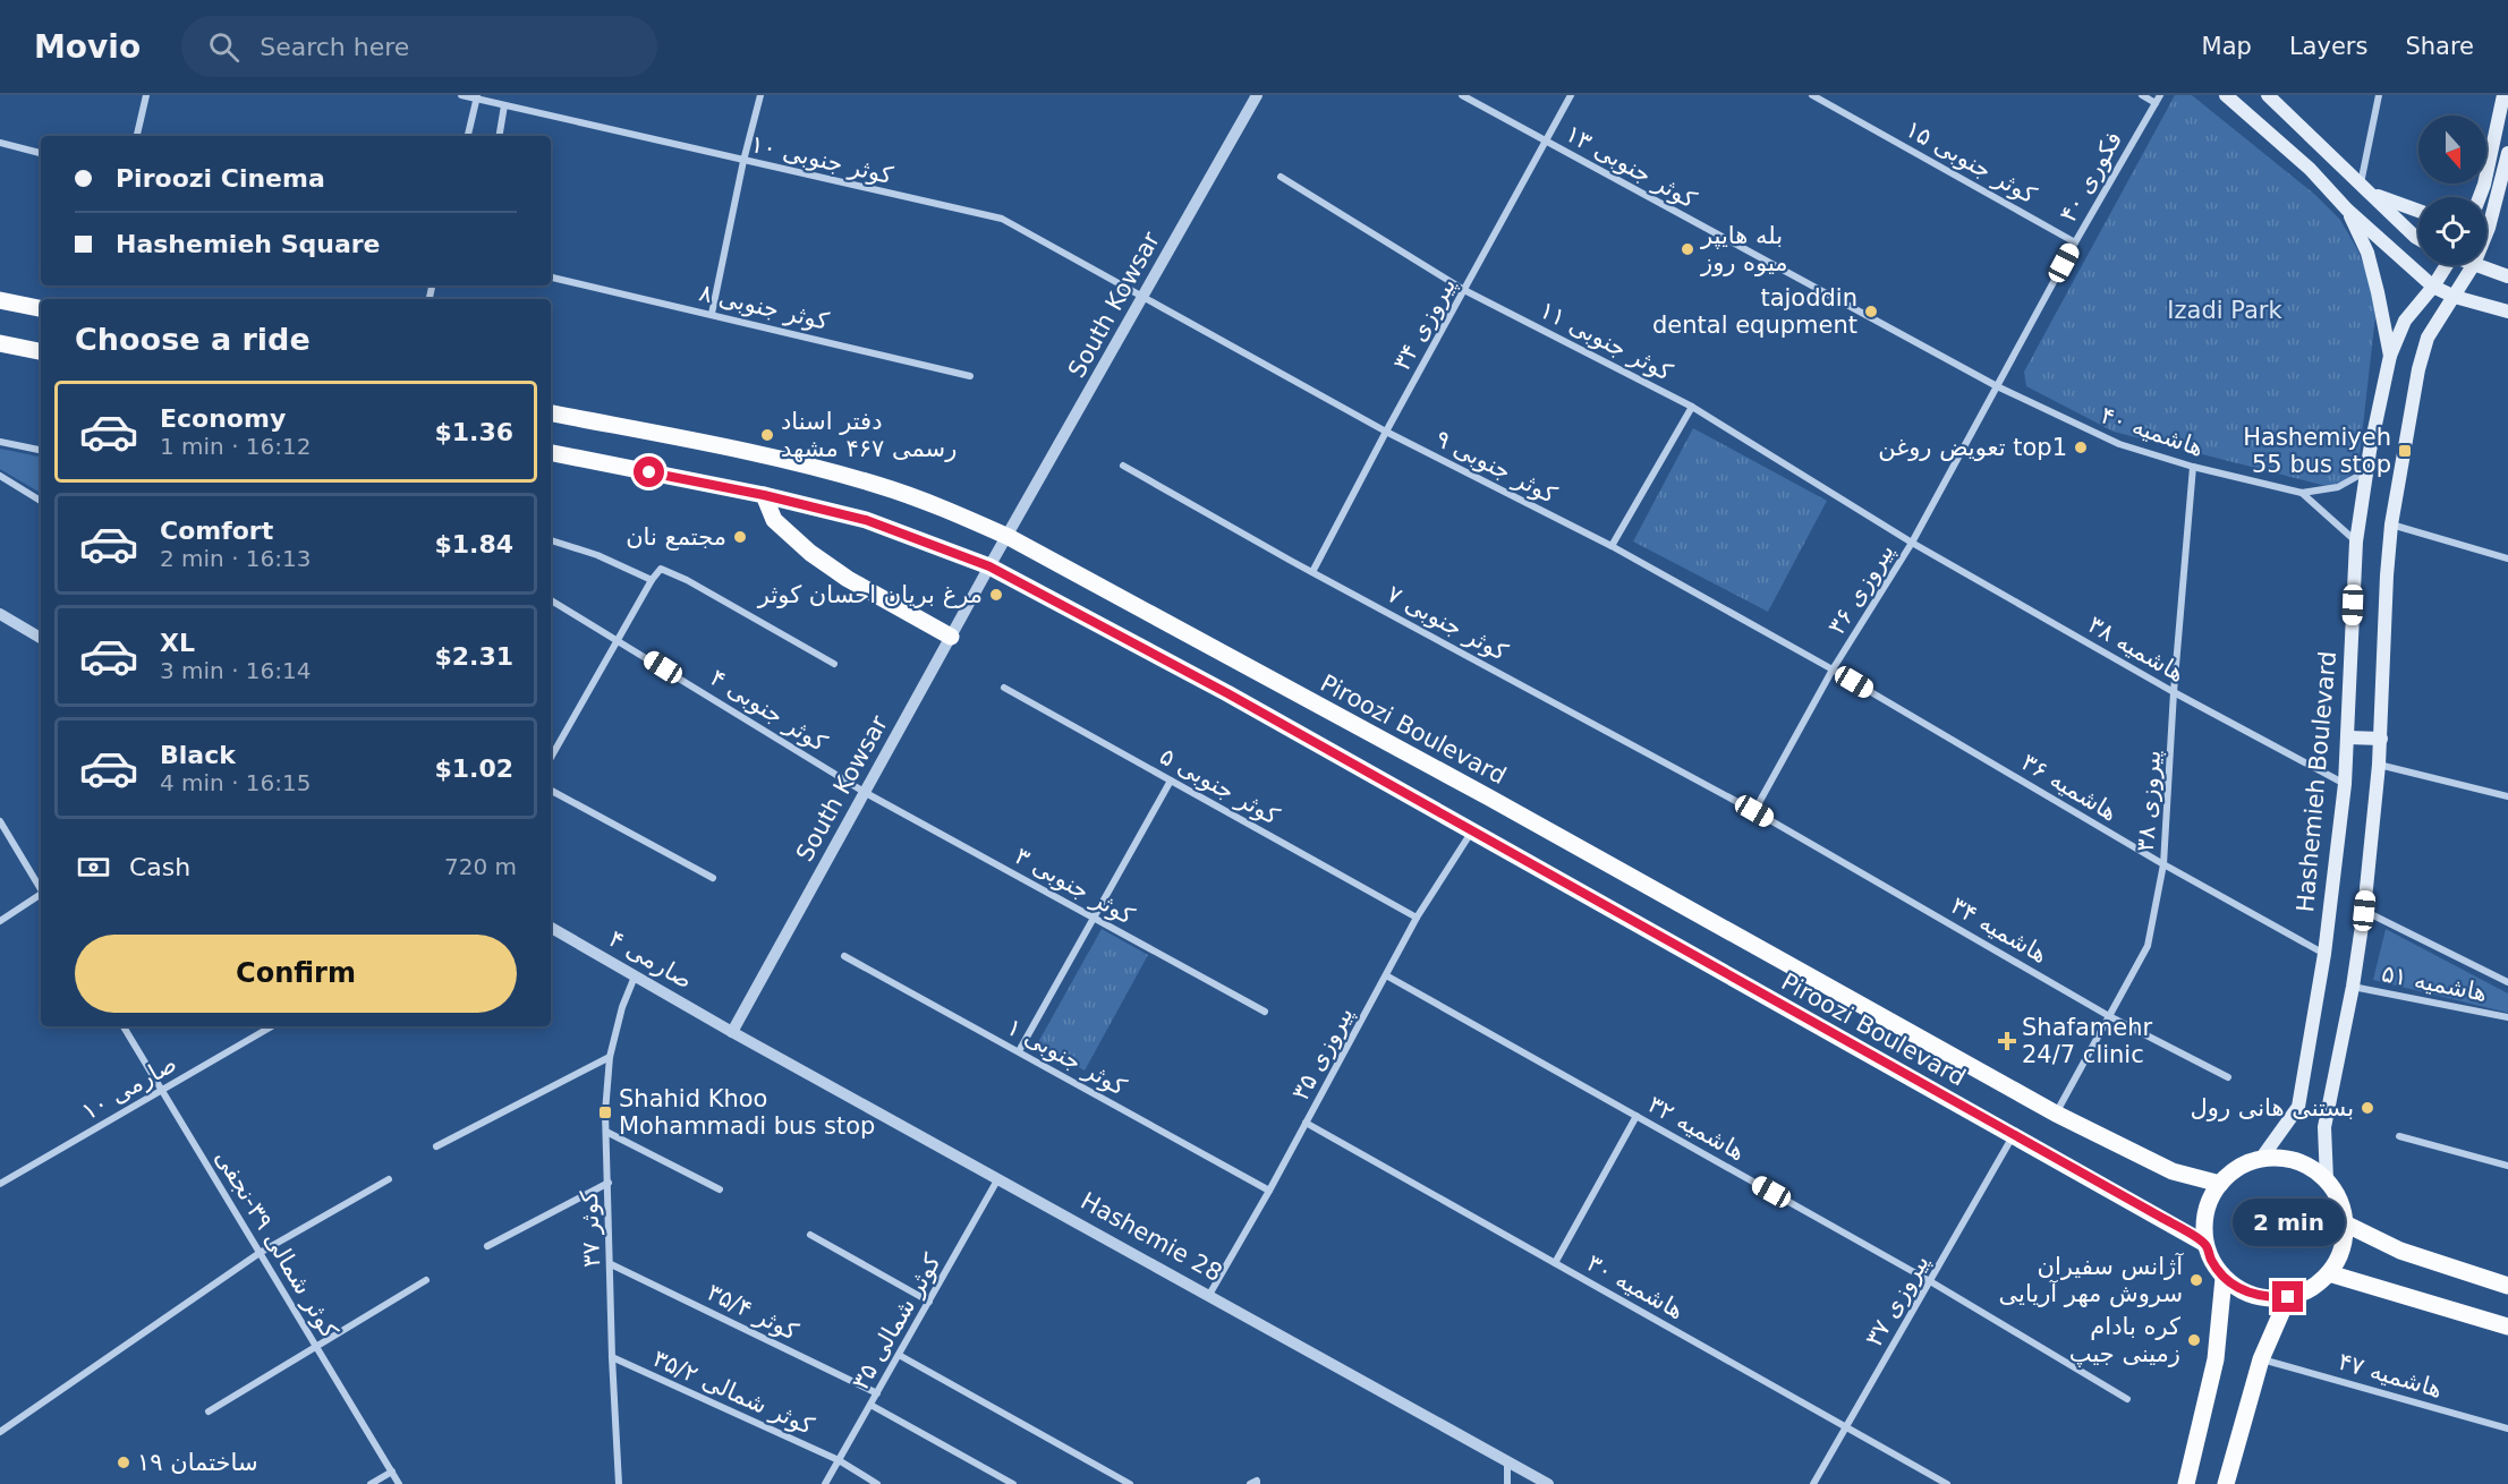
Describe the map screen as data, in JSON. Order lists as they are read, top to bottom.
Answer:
{
  "streets": {
    "main road": ["Piroozi Boulevard", "Hashemieh Boulevard"],
    "street": [
      "کوثر جنوبی ۱۰",
      "کوثر جنوبی ۱۵",
      "کوثر جنوبی ۱۳",
      "فکوری ۴۰",
      "South Kowsar",
      "کوثر جنوبی ۸",
      "پیروزی ۳۴",
      "کوثر جنوبی ۱۱",
      "هاشمیه ۴۰",
      "کوثر جنوبی ۹",
      "پیروزی ۳۶",
      "کوثر جنوبی ۷",
      "هاشمیه ۳۸",
      "کوثر جنوبی ۴",
      "کوثر جنوبی ۵",
      "هاشمیه ۳۶",
      "پیروزی ۳۸",
      "کوثر جنوبی ۳",
      "هاشمیه ۳۴",
      "صارمی ۴",
      "هاشمیه ۵۱",
      "پیروزی ۳۵",
      "کوثر جنوبی ۱",
      "صارمی ۱۰",
      "هاشمیه ۳۲",
      "کوثر ۳۷",
      "Hashemie 28",
      "کوثر شمالی ۳۹-نجفی",
      "هاشمیه ۳۰",
      "پیروزی ۳۷",
      "کوثر ۳۵/۴",
      "کوثر شمالی ۳۵",
      "هاشمیه ۴۷",
      "کوثر شمالی ۳۵/۲"
    ]
  },
  "crossings": [
    ["کوثر جنوبی ۱۰", "South Kowsar"],
    ["کوثر جنوبی ۱۰", "کوثر جنوبی ۹"],
    ["کوثر جنوبی ۱۵", "فکوری ۴۰"],
    ["کوثر جنوبی ۱۳", "فکوری ۴۰"],
    ["کوثر جنوبی ۱۳", "پیروزی ۳۴"],
    ["کوثر جنوبی ۱۳", "هاشمیه ۴۰"],
    ["کوثر جنوبی ۱۳", "پیروزی ۳۶"],
    ["فکوری ۴۰", "هاشمیه ۴۰"],
    ["فکوری ۴۰", "پیروزی ۳۶"],
    ["South Kowsar", "کوثر جنوبی ۹"],
    ["South Kowsar", "کوثر جنوبی ۴"],
    ["South Kowsar", "Piroozi Boulevard"],
    ["South Kowsar", "کوثر جنوبی ۳"],
    ["South Kowsar", "صارمی ۴"],
    ["South Kowsar", "Hashemie 28"],
    ["پیروزی ۳۴", "کوثر جنوبی ۱۱"],
    ["پیروزی ۳۴", "کوثر جنوبی ۹"],
    ["پیروزی ۳۴", "کوثر جنوبی ۷"],
    ["کوثر جنوبی ۱۱", "پیروزی ۳۶"],
    ["کوثر جنوبی ۱۱", "هاشمیه ۳۸"],
    ["هاشمیه ۴۰", "پیروزی ۳۶"],
    ["هاشمیه ۴۰", "Hashemieh Boulevard"],
    ["هاشمیه ۴۰", "پیروزی ۳۸"],
    ["کوثر جنوبی ۹", "پیروزی ۳۶"],
    ["کوثر جنوبی ۹", "هاشمیه ۳۶"],
    ["پیروزی ۳۶", "کوثر جنوبی ۷"],
    ["پیروزی ۳۶", "هاشمیه ۳۸"],
    ["پیروزی ۳۶", "هاشمیه ۳۶"],
    ["پیروزی ۳۶", "هاشمیه ۳۴"],
    ["کوثر جنوبی ۷", "هاشمیه ۳۴"],
    ["هاشمیه ۳۸", "Hashemieh Boulevard"],
    ["هاشمیه ۳۸", "پیروزی ۳۸"],
    ["کوثر جنوبی ۴", "کوثر جنوبی ۳"],
    ["Piroozi Boulevard", "Hashemieh Boulevard"],
    ["Piroozi Boulevard", "پیروزی ۳۸"],
    ["Piroozi Boulevard", "پیروزی ۳۵"],
    ["Piroozi Boulevard", "پیروزی ۳۷"],
    ["Hashemieh Boulevard", "هاشمیه ۳۶"],
    ["کوثر جنوبی ۵", "پیروزی ۳۵"],
    ["هاشمیه ۳۶", "پیروزی ۳۸"],
    ["پیروزی ۳۸", "هاشمیه ۳۴"],
    ["صارمی ۴", "کوثر ۳۷"],
    ["صارمی ۴", "Hashemie 28"],
    ["پیروزی ۳۵", "کوثر جنوبی ۱"],
    ["پیروزی ۳۵", "هاشمیه ۳۲"],
    ["پیروزی ۳۵", "Hashemie 28"],
    ["پیروزی ۳۵", "هاشمیه ۳۰"],
    ["صارمی ۱۰", "کوثر شمالی ۳۹-نجفی"],
    ["هاشمیه ۳۲", "پیروزی ۳۷"],
    ["کوثر ۳۷", "کوثر ۳۵/۴"],
    ["کوثر ۳۷", "کوثر شمالی ۳۵/۲"],
    ["Hashemie 28", "کوثر شمالی ۳۵"],
    ["هاشمیه ۳۰", "پیروزی ۳۷"],
    ["کوثر ۳۵/۴", "کوثر شمالی ۳۵"],
    ["کوثر شمالی ۳۵", "کوثر شمالی ۳۵/۲"]
  ],
  "parks": ["Izadi Park"],
  "places": {
    "other": [
      "بله هایپر میوه روز",
      "tajoddin dental equpment",
      "دفتر اسناد رسمی ۴۶۷ مشهد",
      "تعویض روغن top1",
      "مجتمع نان",
      "مرغ بریان احسان کوثر",
      "بستنی هانی رول",
      "آژانس سفیران سروش مهر آریایی",
      "کره بادام زمینی جیپ",
      "ساختمان ۱۹"
    ],
    "transit": ["Hashemiyeh 55 bus stop", "Shahid Khoo Mohammadi bus stop"],
    "health": ["Shafamehr 24/7 clinic"]
  },
  "north": "bottom",
  "page": {
    "header": "Movio",
    "search": "Search here",
    "nav": ["Map", "Layers", "Share"],
    "banner": ["Piroozi Cinema", "Hashemieh Square"],
    "heading": "Choose a ride",
    "list": [
      {
        "name": "Economy",
        "note": "1 min · 16:12",
        "value": "$1.36"
      },
      {
        "name": "Comfort",
        "note": "2 min · 16:13",
        "value": "$1.84"
      },
      {
        "name": "XL",
        "note": "3 min · 16:14",
        "value": "$2.31"
      },
      {
        "name": "Black",
        "note": "4 min · 16:15",
        "value": "$1.02"
      }
    ],
    "pay": ["Cash", "720 m"],
    "buttons": "Confirm",
    "bubble": "2 min"
  }
}
